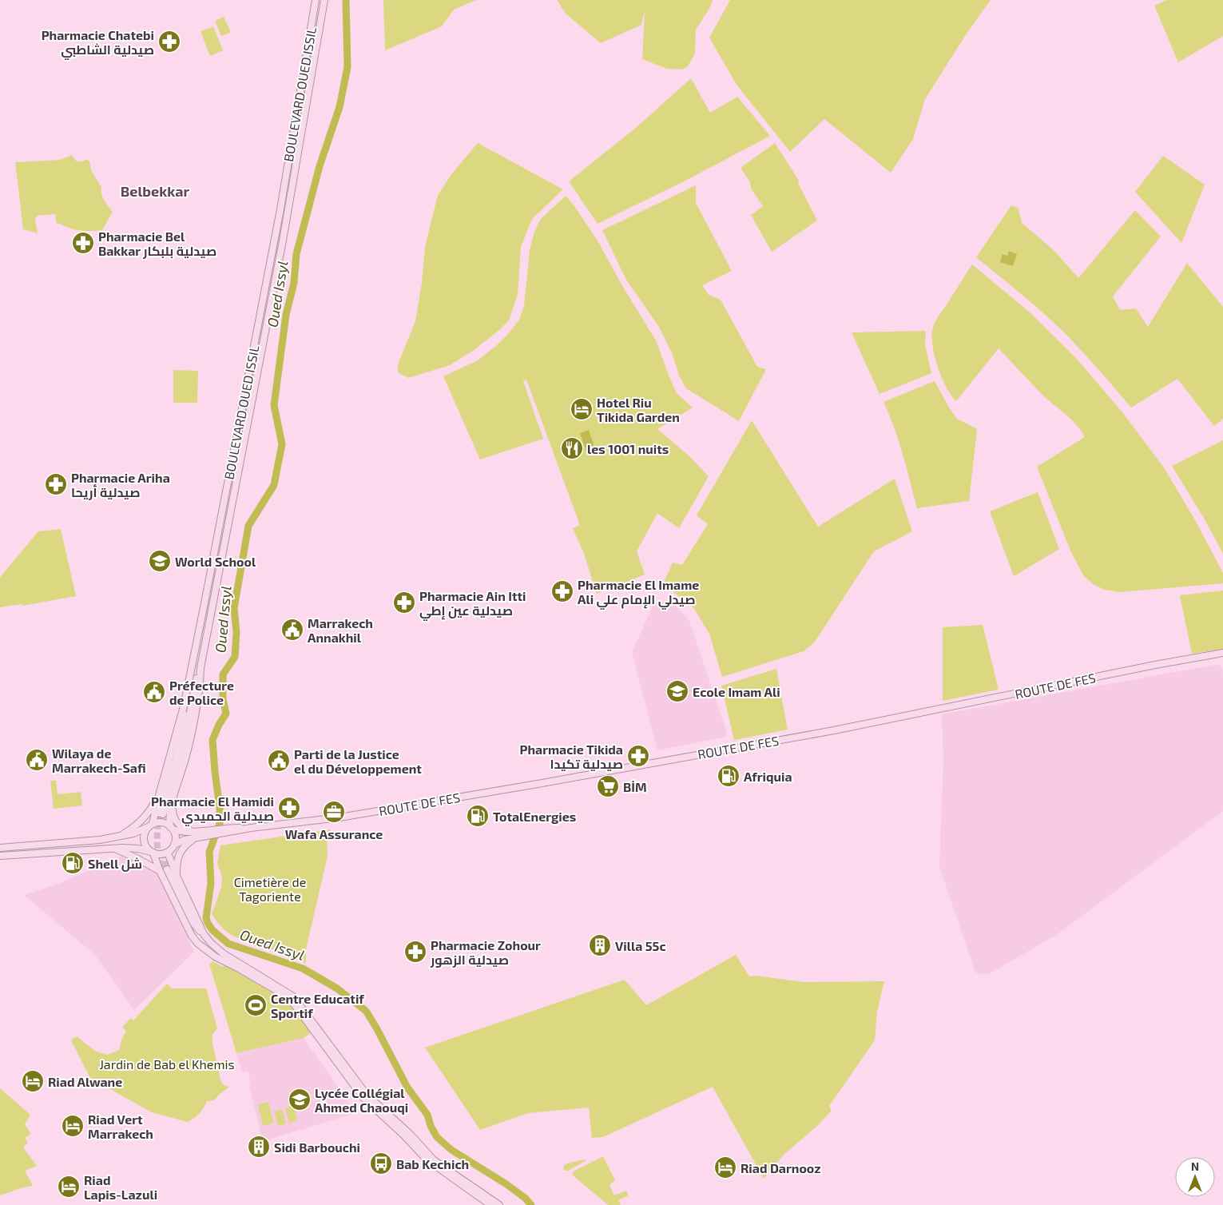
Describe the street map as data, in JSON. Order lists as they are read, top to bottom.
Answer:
{
  "streets": {
    "main road": ["BOULEVARD OUED ISSIL", "ROUTE DE FES"]
  },
  "crossings": [
    ["BOULEVARD OUED ISSIL", "ROUTE DE FES"]
  ],
  "districts": ["Belbekkar"],
  "water": ["Oued Issyl"],
  "parks": ["Cimetière de Tagoriente", "Jardin de Bab el Khemis"],
  "places": {
    "pharmacy": [
      "Pharmacie Chatebi صيدلية الشاطبي",
      "Pharmacie Bel Bakkar صيدلية بلبكار",
      "Pharmacie Ariha صيدلية أريحا",
      "Pharmacie El Imame Ali صيدلي الإمام علي",
      "Pharmacie Ain Itti صيدلية عين إطي",
      "Pharmacie Tikida صيدلية تكيدا",
      "Pharmacie El Hamidi صيدلية الحميدي",
      "Pharmacie Zohour صيدلية الزهور"
    ],
    "hotel": [
      "Hotel Riu Tikida Garden",
      "Riad Alwane",
      "Riad Vert Marrakech",
      "Riad Darnooz",
      "Riad Lapis-Lazuli"
    ],
    "restaurant": ["les 1001 nuits"],
    "school or university": ["World School", "Ecole Imam Ali", "Lycée Collégial Ahmed Chaouqi"],
    "public building": [
      "Marrakech Annakhil",
      "Préfecture de Police",
      "Wilaya de Marrakech-Safi",
      "Parti de la Justice el du Développement"
    ],
    "fuel station": ["Afriquia", "TotalEnergies", "Shell شل"],
    "supermarket": ["BİM"],
    "office": ["Wafa Assurance"],
    "building": ["Villa 55c", "Sidi Barbouchi"],
    "sports": ["Centre Educatif Sportif"],
    "bus stop": ["Bab Kechich"]
  },
  "north": "top"
}
